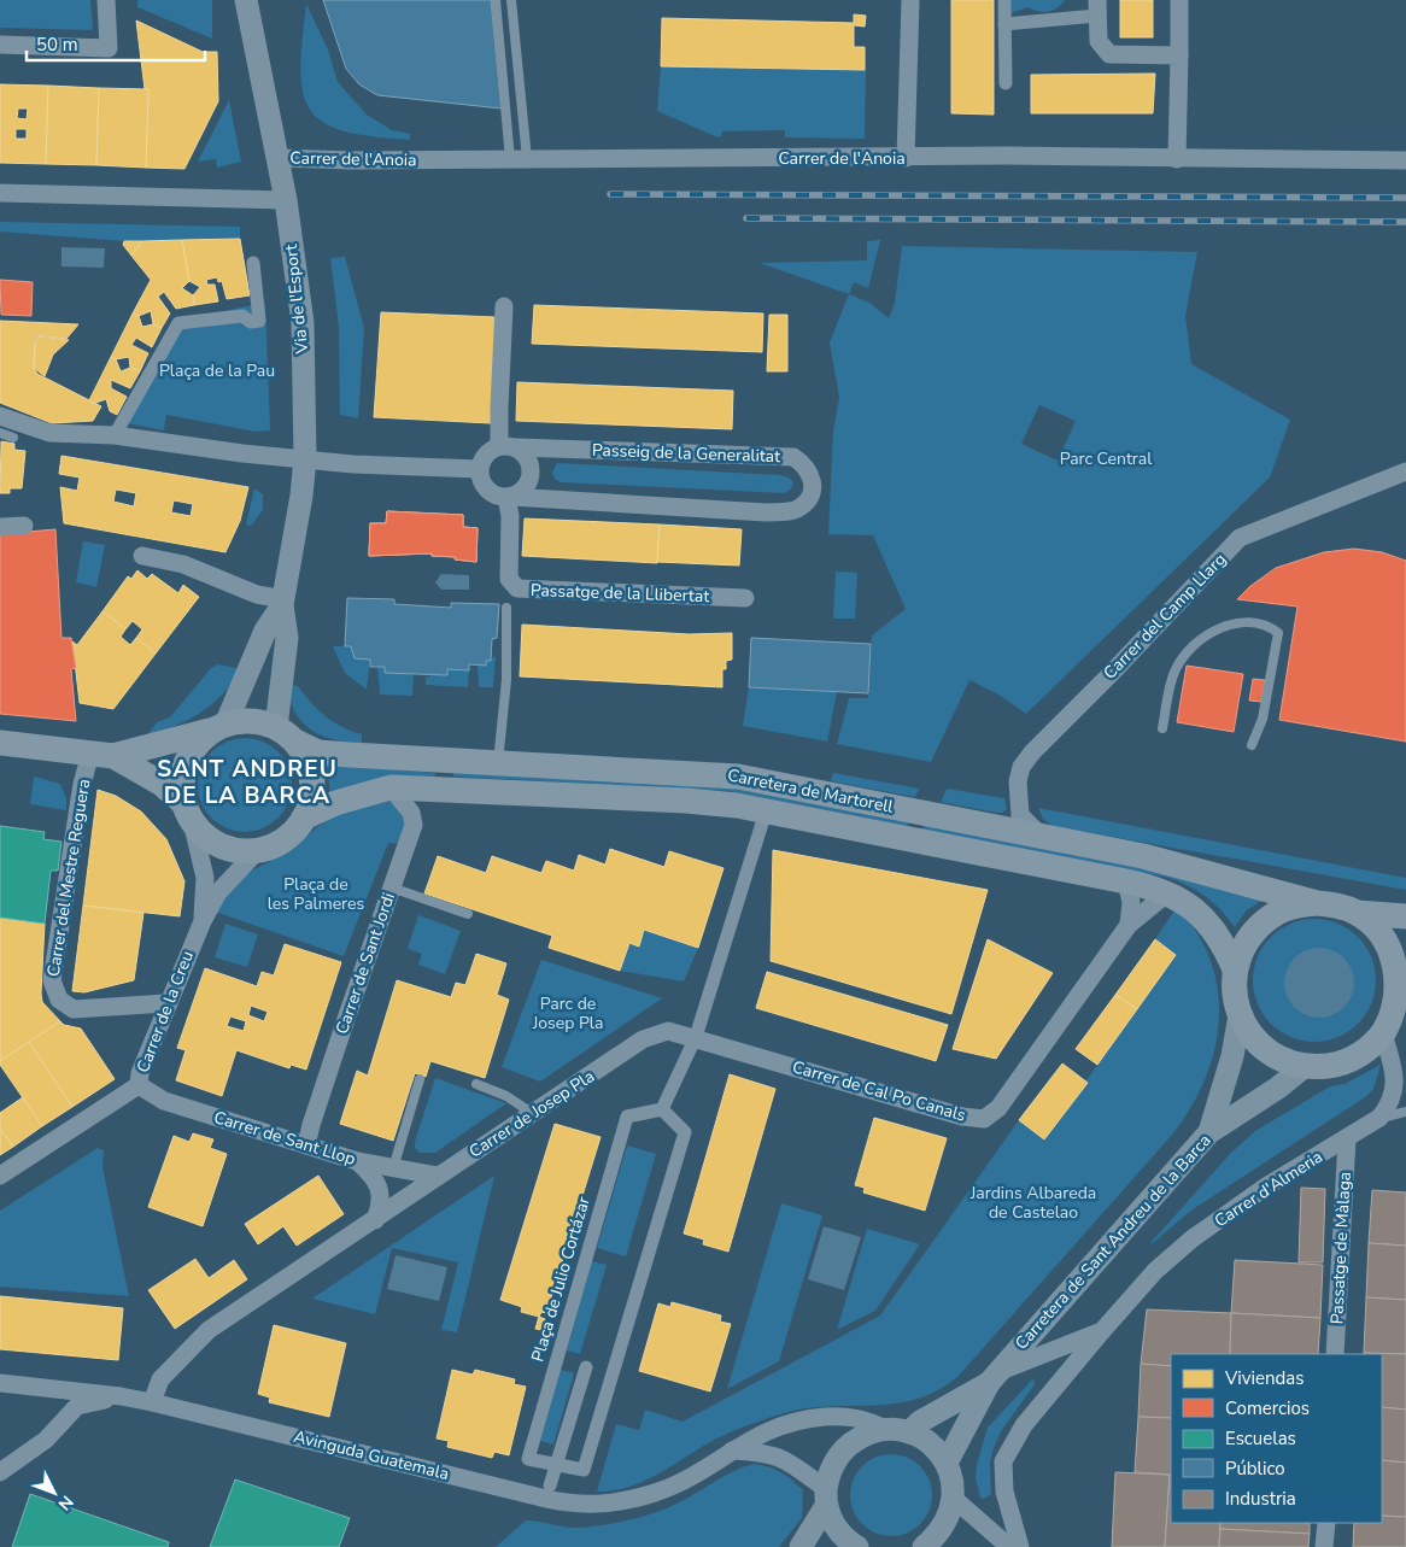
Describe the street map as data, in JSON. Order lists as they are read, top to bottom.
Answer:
{
  "streets": {
    "main road": ["Carretera de Martorell"],
    "street": [
      "Carrer de l'Anoia",
      "Via de l'Esport",
      "Passeig de la Generalitat",
      "Passatge de la Llibertat",
      "Carrer del Camp Llarg",
      "Carrer del Mestre Reguera",
      "Carrer de Sant Jordi",
      "Carrer de la Creu",
      "Carrer de Cal Po Canals",
      "Carrer de Josep Pla",
      "Carrer de Sant Llop",
      "Carrer d'Almeria",
      "Carretera de Sant Andreu de la Barca",
      "Passatge de Màlaga",
      "Plaça de Julio Cortázar",
      "Avinguda Guatemala"
    ]
  },
  "crossings": [
    ["Carrer de l'Anoia", "Via de l'Esport"],
    ["Via de l'Esport", "Carretera de Martorell"],
    ["Via de l'Esport", "Carrer de la Creu"],
    ["Passeig de la Generalitat", "Passatge de la Llibertat"],
    ["Carrer del Camp Llarg", "Carretera de Martorell"],
    ["Carretera de Martorell", "Carrer del Mestre Reguera"],
    ["Carretera de Martorell", "Carrer de Sant Jordi"],
    ["Carretera de Martorell", "Carrer de la Creu"],
    ["Carretera de Martorell", "Carrer de Cal Po Canals"],
    ["Carretera de Martorell", "Carretera de Sant Andreu de la Barca"],
    ["Carrer del Mestre Reguera", "Carrer de la Creu"],
    ["Carrer de Sant Jordi", "Carrer de Sant Llop"],
    ["Carrer de la Creu", "Carrer de Sant Llop"],
    ["Carrer de Cal Po Canals", "Carrer de Josep Pla"],
    ["Carrer de Josep Pla", "Carrer de Sant Llop"],
    ["Carrer de Josep Pla", "Avinguda Guatemala"],
    ["Carrer d'Almeria", "Carretera de Sant Andreu de la Barca"],
    ["Carrer d'Almeria", "Passatge de Màlaga"]
  ],
  "districts": ["SANT ANDREU DE LA BARCA"],
  "parks": [
    "Plaça de la Pau",
    "Parc Central",
    "Plaça de les Palmeres",
    "Parc de Josep Pla",
    "Jardins Albareda de Castelao"
  ],
  "legend": [
    "Viviendas",
    "Comercios",
    "Escuelas",
    "Público",
    "Industria"
  ],
  "scale_bar": "50 m",
  "north": "bottom right"
}
